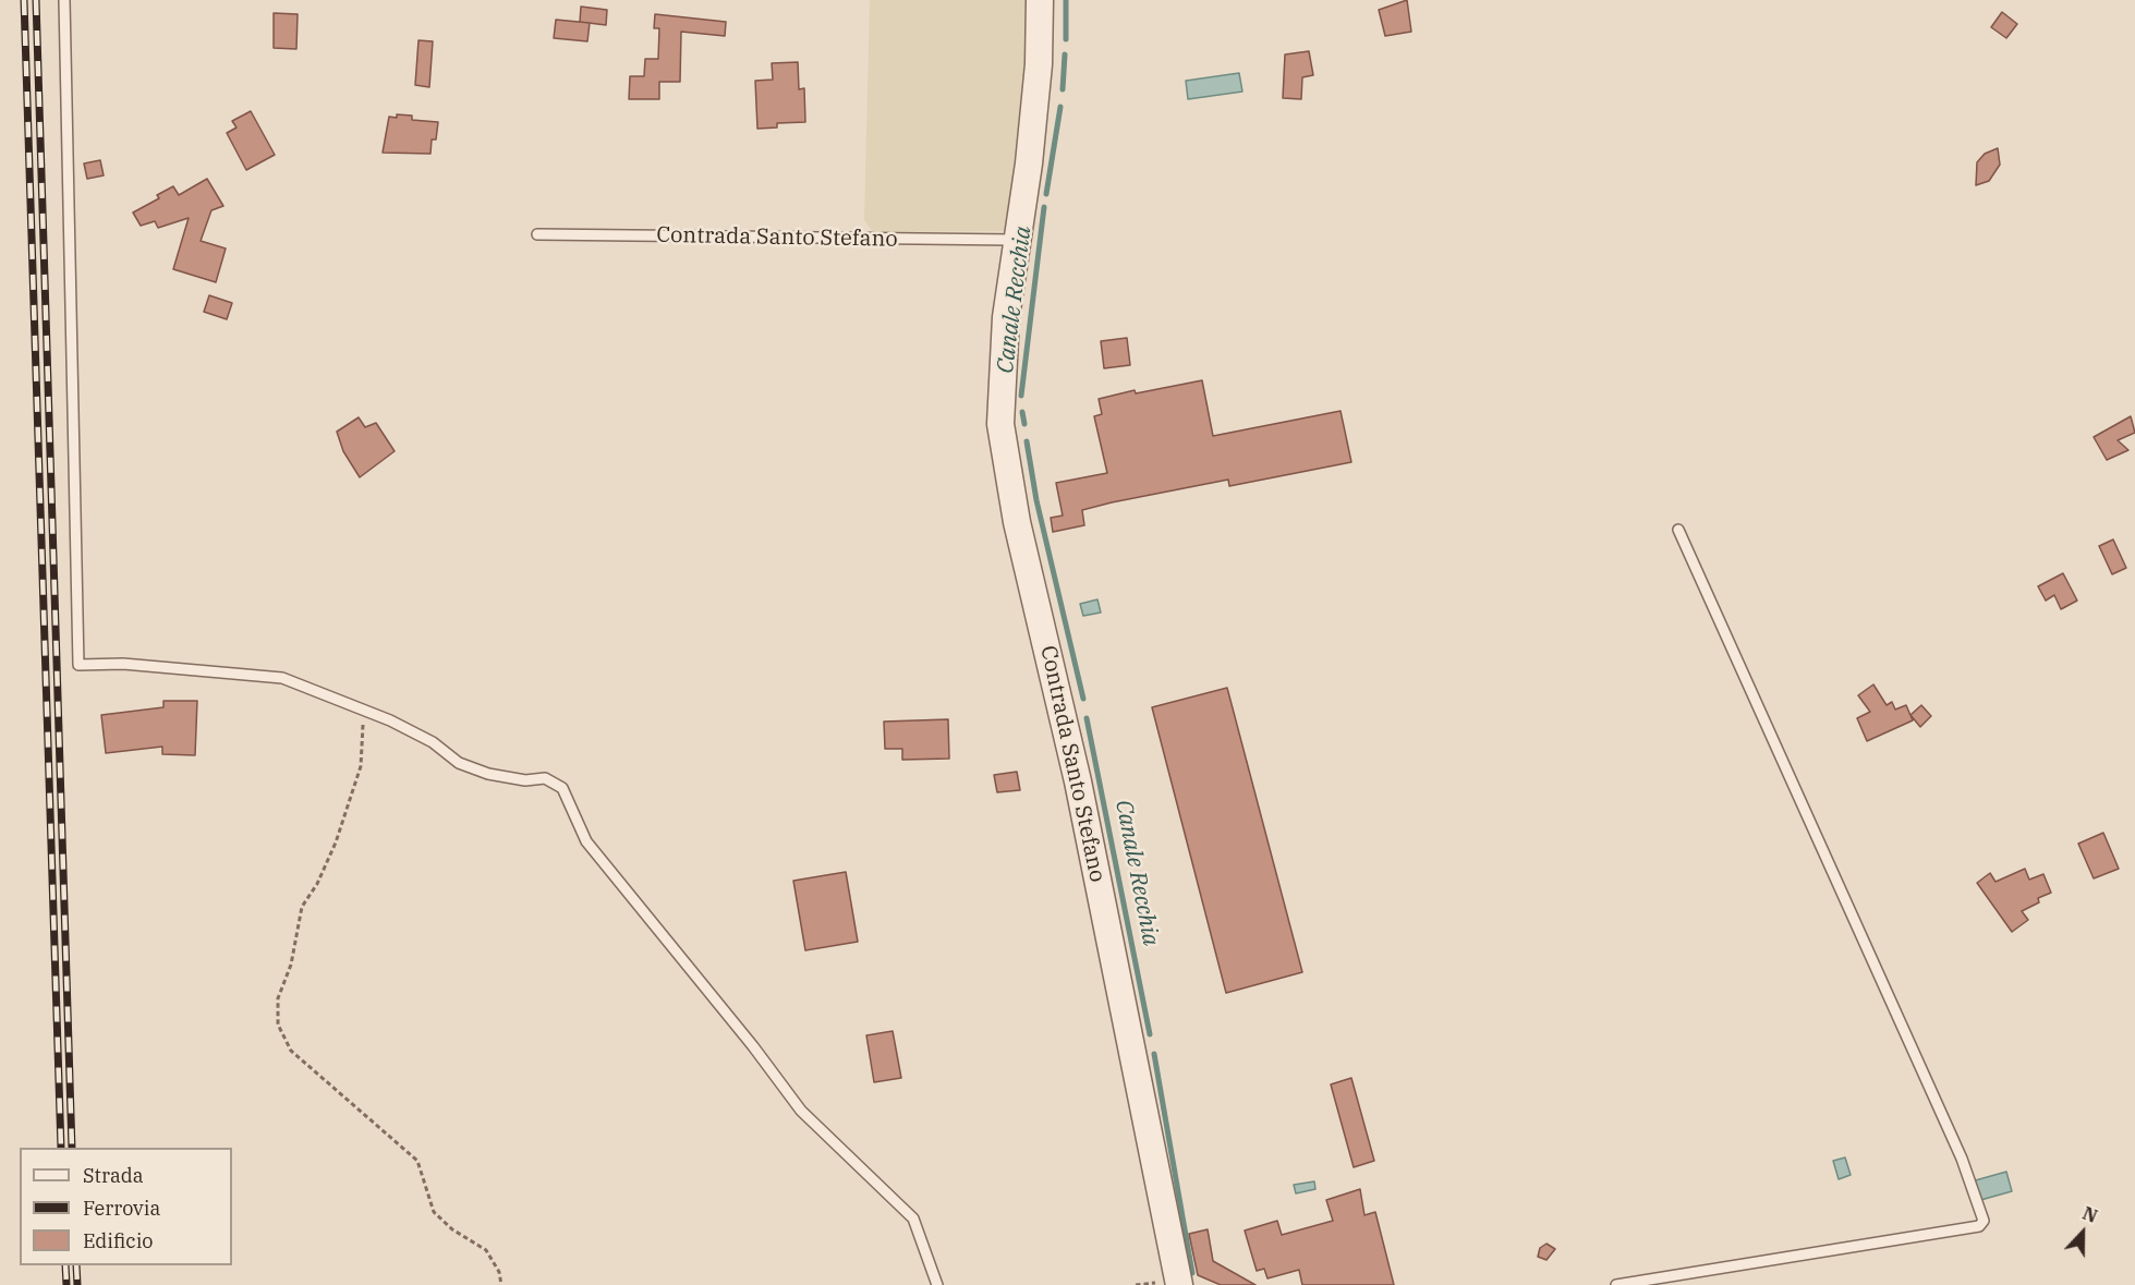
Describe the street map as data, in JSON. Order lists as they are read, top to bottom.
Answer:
{
  "streets": {
    "street": ["Contrada Santo Stefano"]
  },
  "water": ["Canale Recchia"],
  "legend": ["Strada", "Ferrovia", "Edificio"],
  "north": "top"
}
